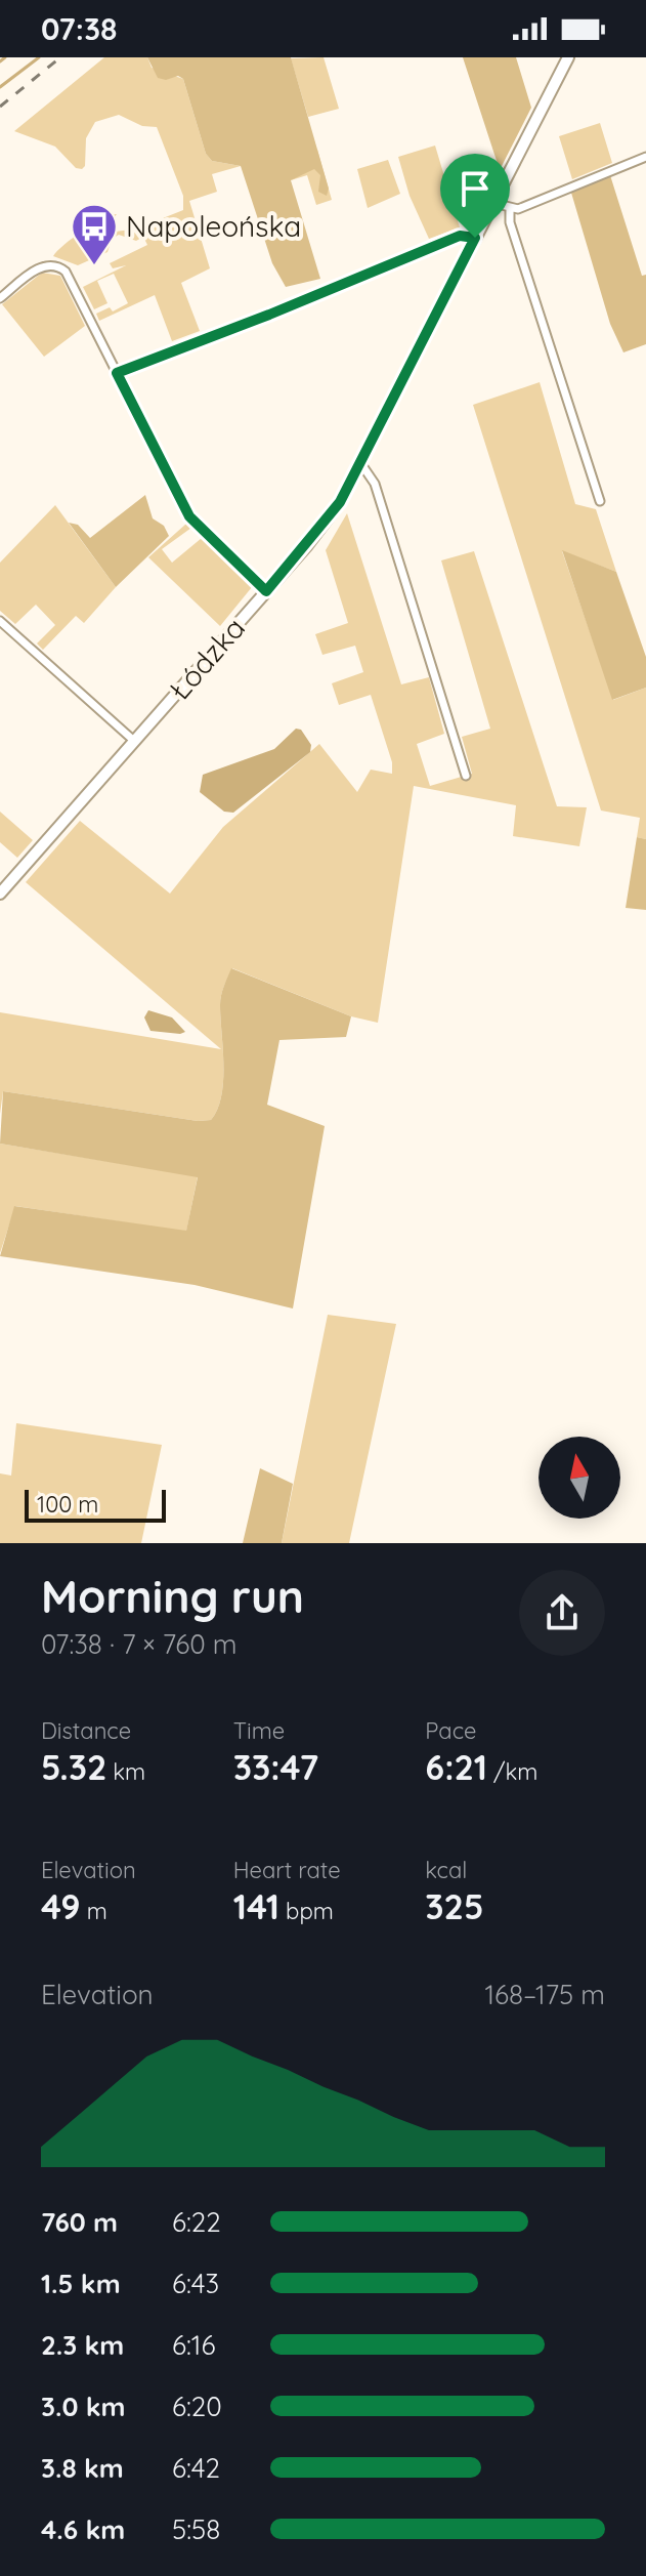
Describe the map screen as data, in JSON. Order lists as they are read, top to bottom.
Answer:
{
  "streets": {
    "main road": ["Łódzka"]
  },
  "places": {
    "bus stop": ["Napoleońska"]
  },
  "scale_bar": "100 m",
  "north": "top",
  "page": {
    "status": "07:38",
    "scale": "100 m",
    "heading": ["Morning run", "07:38 · 7 × 760 m"],
    "stats": [
      ["Distance", "5.32 km"],
      ["Time", "33:47"],
      ["Pace", "6:21 /km"],
      ["Elevation", "49 m"],
      ["Heart rate", "141 bpm"],
      ["kcal", "325"]
    ],
    "chart": ["Elevation", "168–175 m"],
    "list": [
      {
        "name": "760 m",
        "note": "6:22"
      },
      {
        "name": "1.5 km",
        "note": "6:43"
      },
      {
        "name": "2.3 km",
        "note": "6:16"
      },
      {
        "name": "3.0 km",
        "note": "6:20"
      },
      {
        "name": "3.8 km",
        "note": "6:42"
      },
      {
        "name": "4.6 km",
        "note": "5:58"
      }
    ]
  }
}
